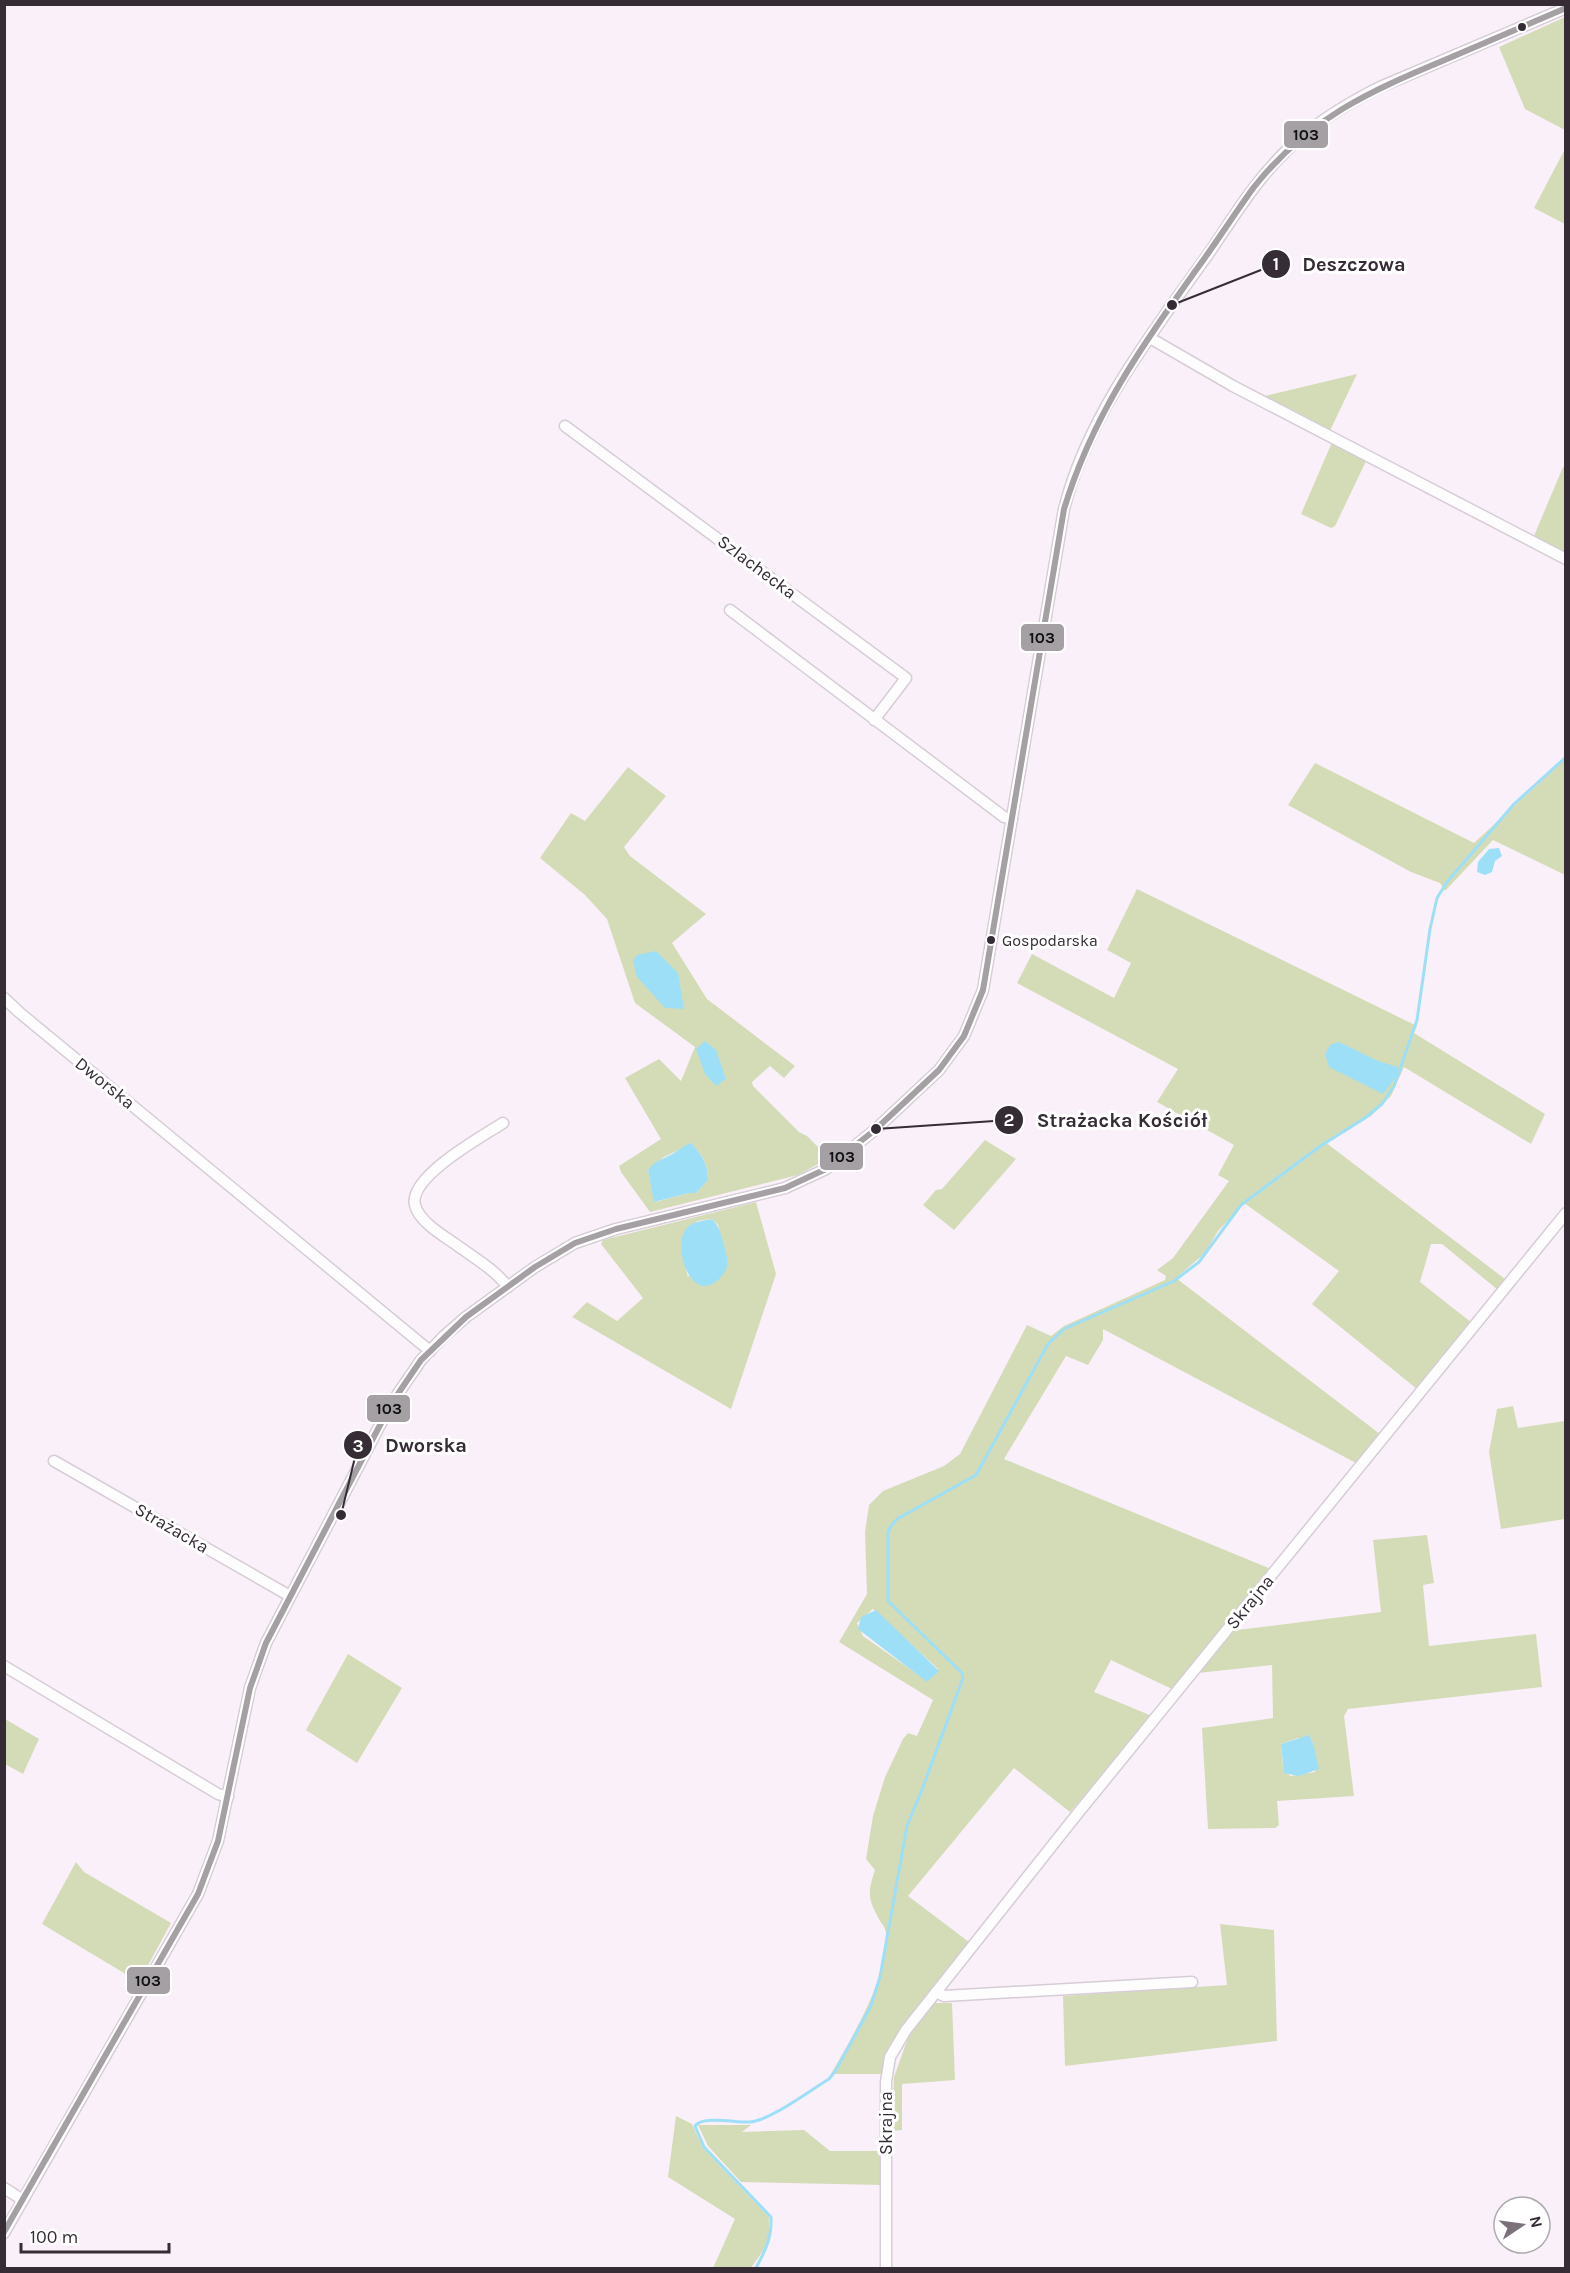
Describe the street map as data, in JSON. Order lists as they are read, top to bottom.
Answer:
{
  "streets": {
    "street": [
      "Szlachecka",
      "Dworska",
      "Strażacka",
      "Skrajna"
    ]
  },
  "places": [
    "Deszczowa",
    "Gospodarska",
    "Strażacka Kościół",
    "Dworska"
  ],
  "lines": ["transit line 103"],
  "scale_bar": "100 m",
  "north": "right"
}
